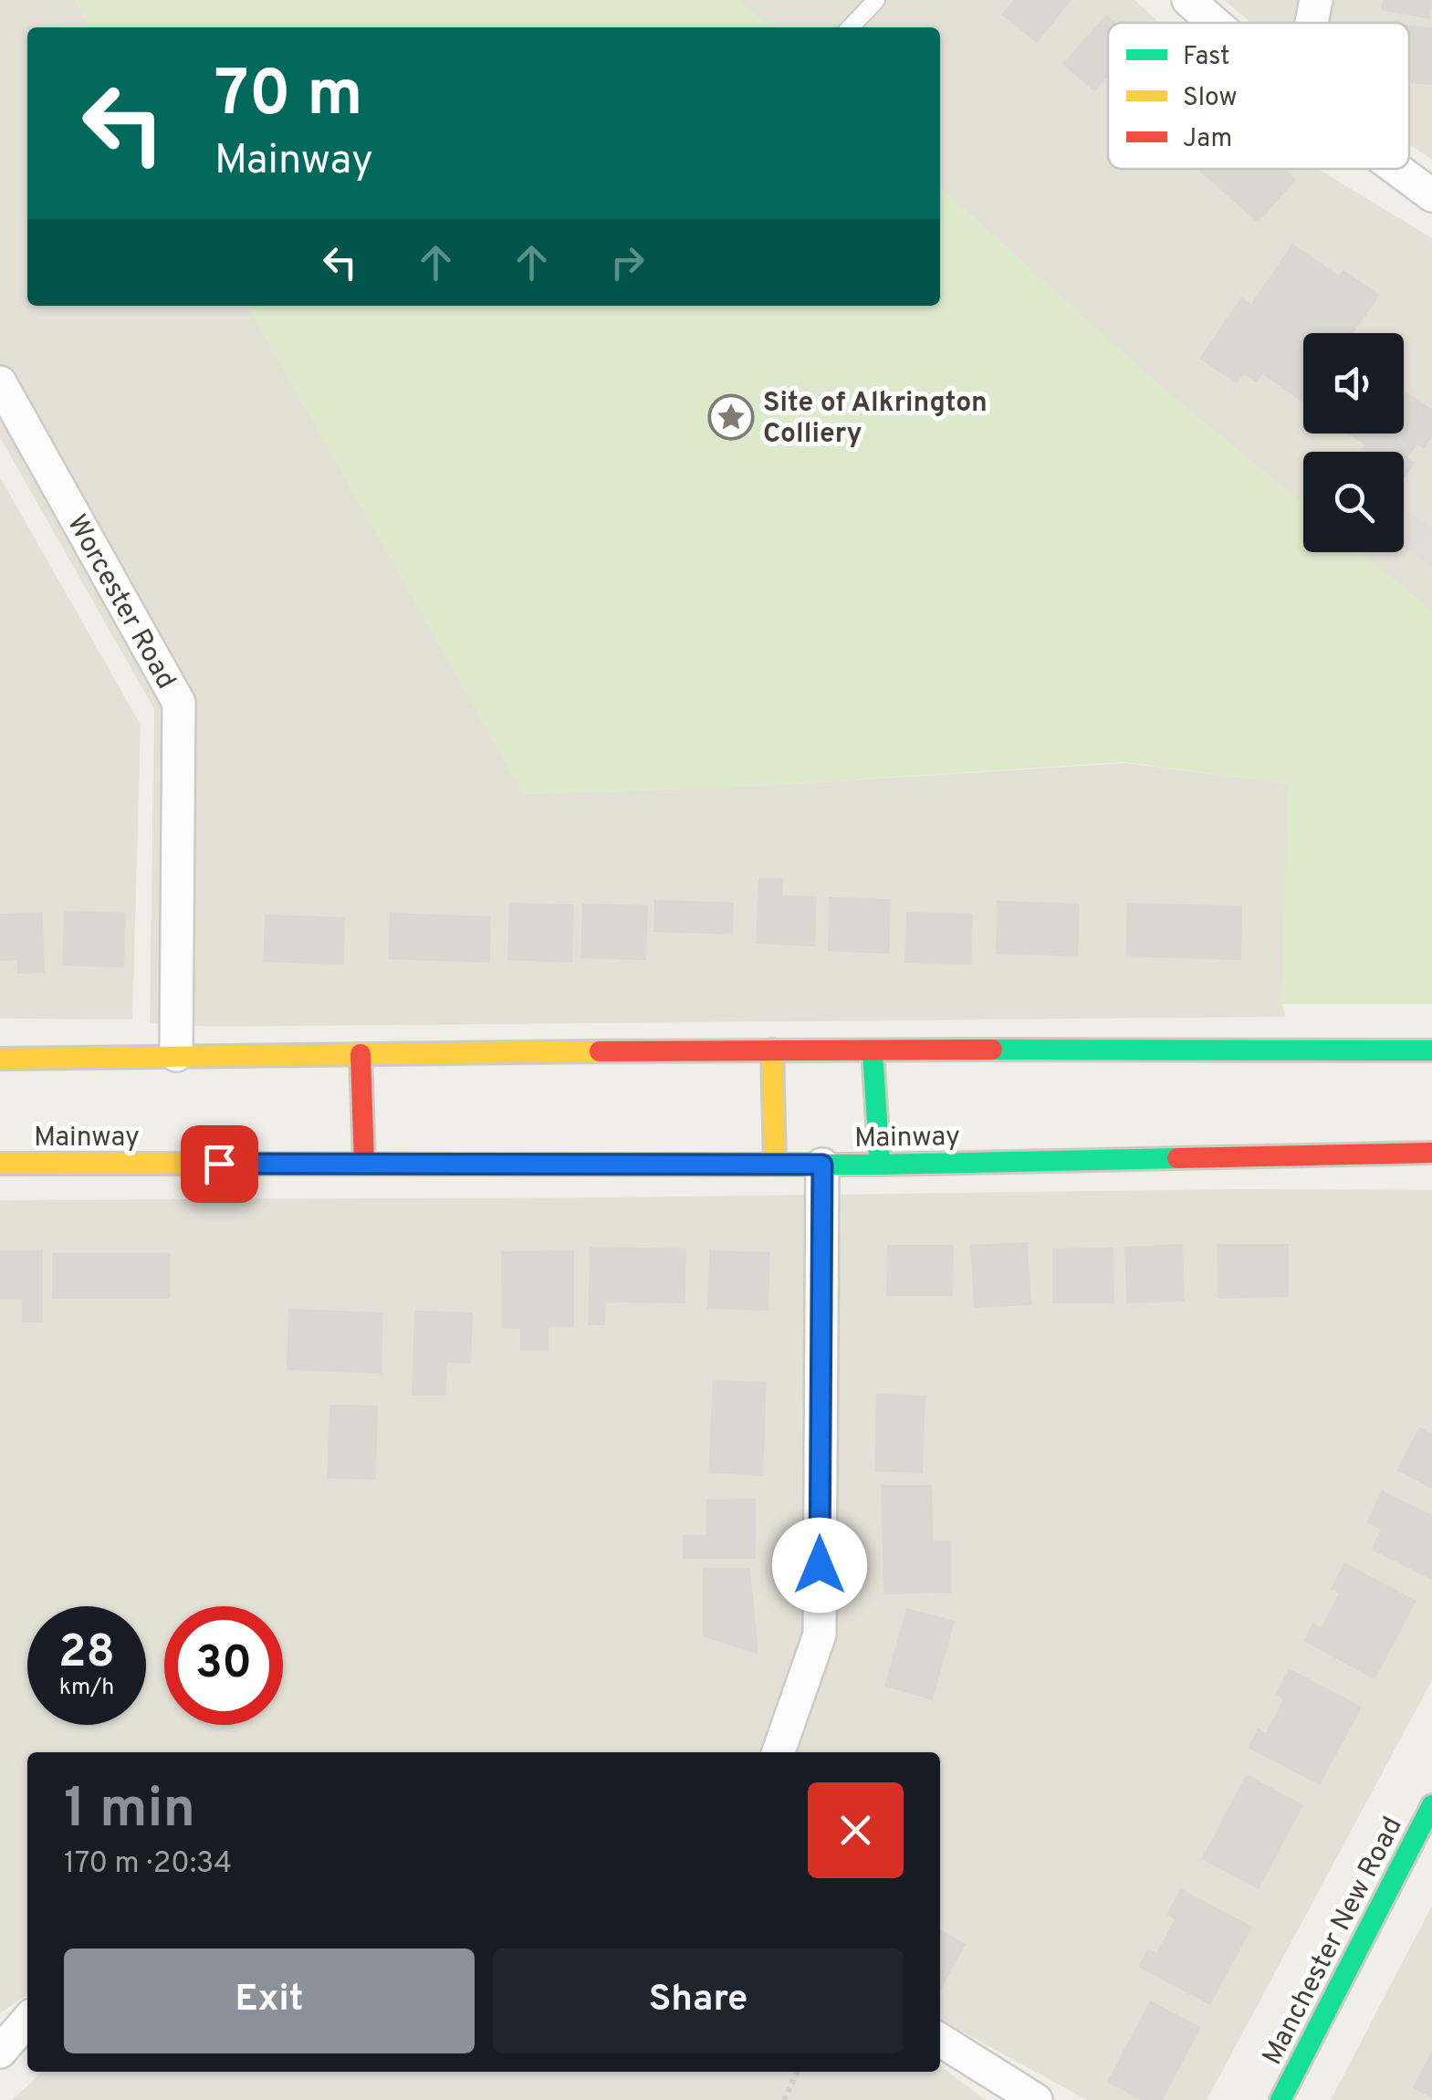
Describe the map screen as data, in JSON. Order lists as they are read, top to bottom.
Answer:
{
  "streets": {
    "street": ["Worcester Road", "Mainway", "Manchester New Road"]
  },
  "places": {
    "place": ["Site of Alkrington Colliery"]
  },
  "legend": ["Fast", "Slow", "Jam"],
  "page": {
    "turn": ["70 m", "Mainway"],
    "speed": "28 km/h",
    "limit": "30",
    "heading": ["1 min", "170 m · 20:34"],
    "buttons": ["Exit", "Share"]
  }
}
